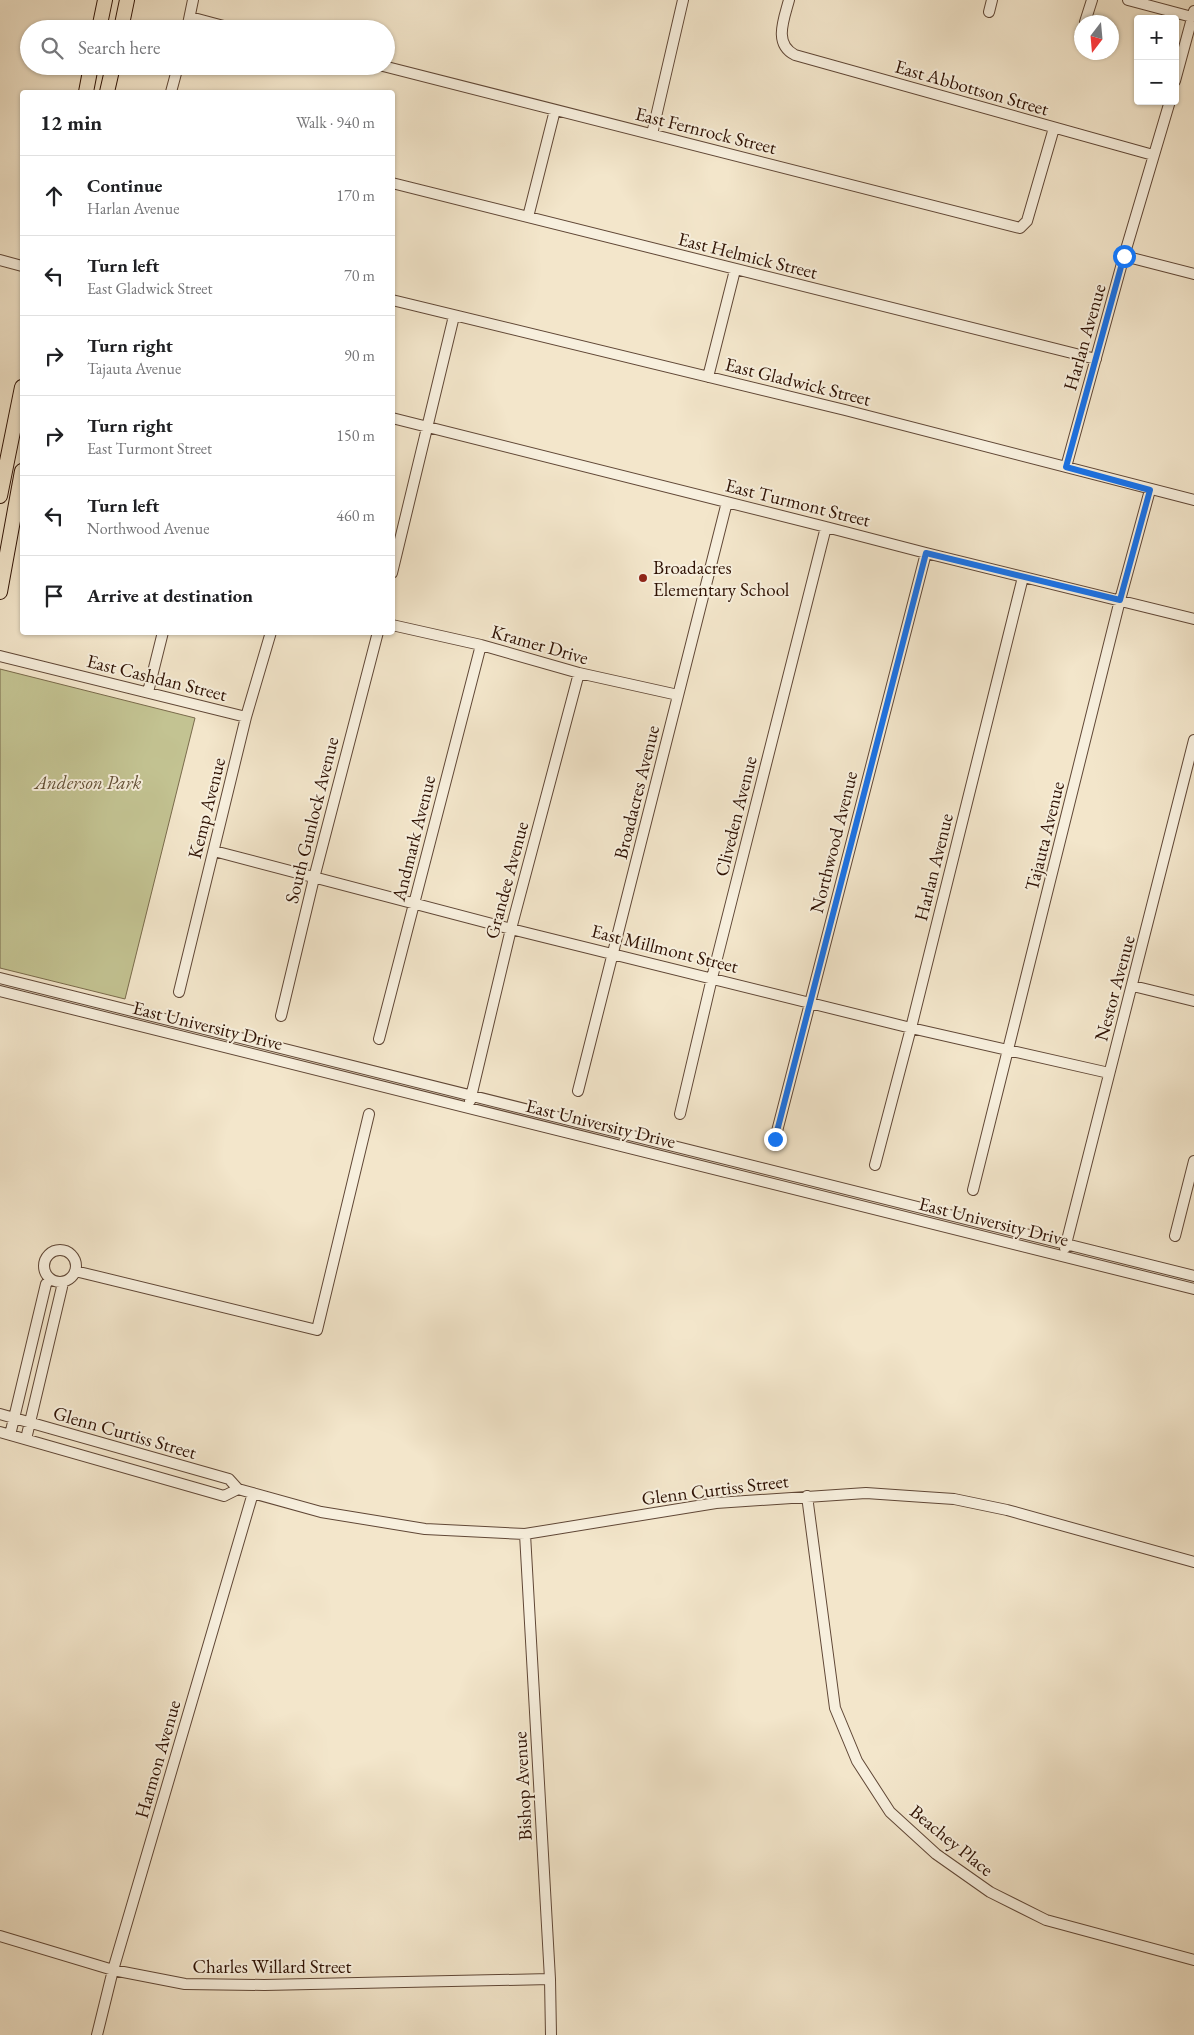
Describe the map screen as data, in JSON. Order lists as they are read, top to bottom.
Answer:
{
  "streets": {
    "street": [
      "East Abbottson Street",
      "East Fernrock Street",
      "East Helmick Street",
      "Harlan Avenue",
      "East Gladwick Street",
      "East Turmont Street",
      "Kramer Drive",
      "East Cashdan Street",
      "Broadacres Avenue",
      "Kemp Avenue",
      "Cliveden Avenue",
      "South Gunlock Avenue",
      "Tajauta Avenue",
      "Andmark Avenue",
      "Northwood Avenue",
      "Grandee Avenue",
      "East Millmont Street",
      "Nestor Avenue",
      "East University Drive",
      "Glenn Curtiss Street",
      "Harmon Avenue",
      "Bishop Avenue",
      "Beachey Place",
      "Charles Willard Street"
    ]
  },
  "crossings": [
    ["East Abbottson Street", "East Fernrock Street"],
    ["East Abbottson Street", "Harlan Avenue"],
    ["East Helmick Street", "Harlan Avenue"],
    ["Harlan Avenue", "East Gladwick Street"],
    ["Harlan Avenue", "East Turmont Street"],
    ["Harlan Avenue", "East Millmont Street"],
    ["East Gladwick Street", "Tajauta Avenue"],
    ["East Turmont Street", "Broadacres Avenue"],
    ["East Turmont Street", "Cliveden Avenue"],
    ["East Turmont Street", "Tajauta Avenue"],
    ["East Turmont Street", "Northwood Avenue"],
    ["Kramer Drive", "Broadacres Avenue"],
    ["Kramer Drive", "Andmark Avenue"],
    ["Kramer Drive", "Grandee Avenue"],
    ["East Cashdan Street", "Kemp Avenue"],
    ["Broadacres Avenue", "East Millmont Street"],
    ["Kemp Avenue", "East Millmont Street"],
    ["Cliveden Avenue", "East Millmont Street"],
    ["South Gunlock Avenue", "East Millmont Street"],
    ["Tajauta Avenue", "East Millmont Street"],
    ["Andmark Avenue", "East Millmont Street"],
    ["Northwood Avenue", "East Millmont Street"],
    ["Grandee Avenue", "East Millmont Street"],
    ["Grandee Avenue", "East University Drive"],
    ["East Millmont Street", "Nestor Avenue"],
    ["Nestor Avenue", "East University Drive"],
    ["Glenn Curtiss Street", "Harmon Avenue"],
    ["Glenn Curtiss Street", "Bishop Avenue"],
    ["Glenn Curtiss Street", "Beachey Place"],
    ["Harmon Avenue", "Charles Willard Street"],
    ["Bishop Avenue", "Charles Willard Street"]
  ],
  "parks": ["Anderson Park"],
  "places": ["Broadacres Elementary School"],
  "north": "bottom",
  "page": {
    "map_buttons": ["+", "−"],
    "search": "Search here",
    "heading": ["12 min", "Walk · 940 m"],
    "list": [
      ["Continue", "Harlan Avenue", "170 m"],
      ["Turn left", "East Gladwick Street", "70 m"],
      ["Turn right", "Tajauta Avenue", "90 m"],
      ["Turn right", "East Turmont Street", "150 m"],
      ["Turn left", "Northwood Avenue", "460 m"],
      "Arrive at destination"
    ]
  }
}
